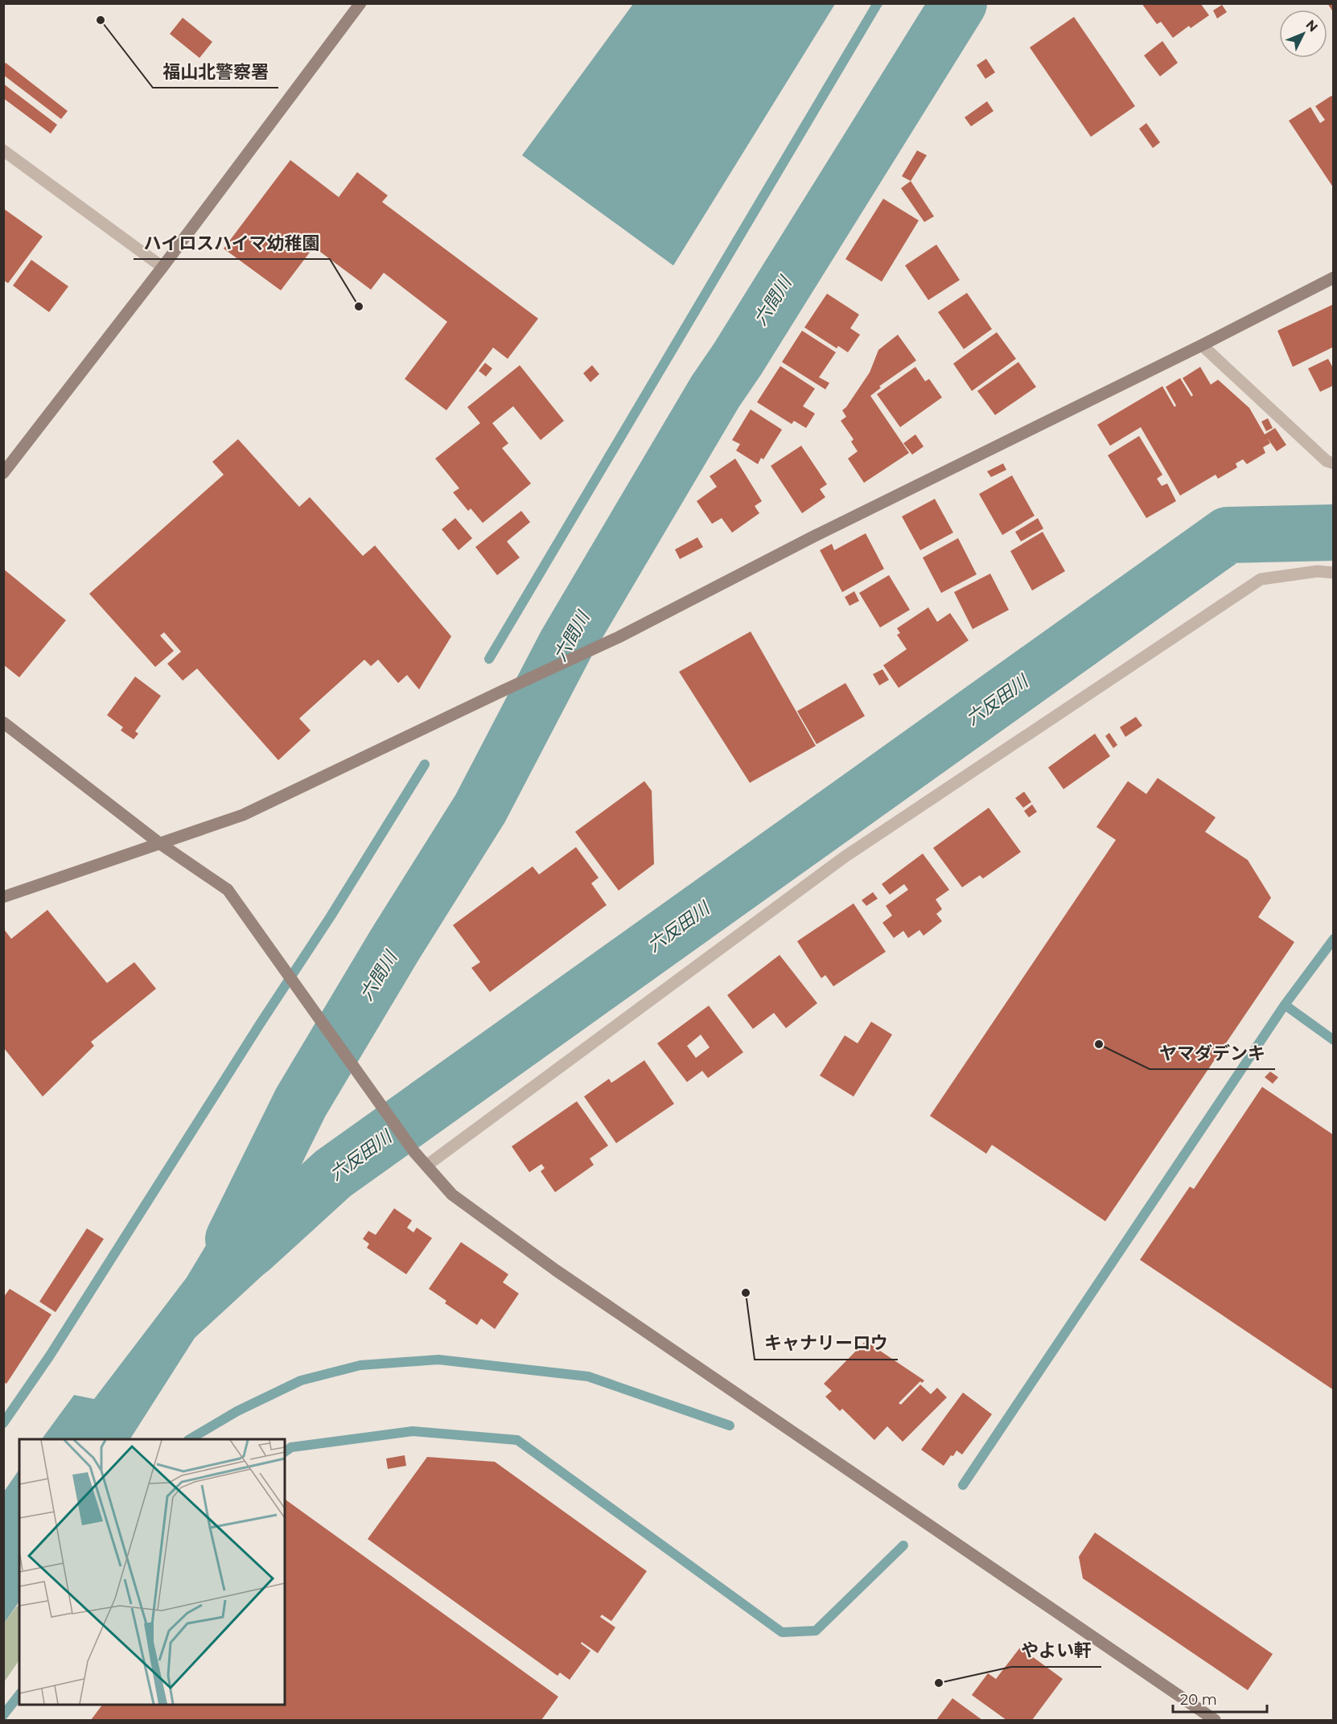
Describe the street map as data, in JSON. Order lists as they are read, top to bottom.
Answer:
{
  "water": ["六間川", "六反田川"],
  "places": [
    "福山北警察署",
    "ハイロスハイマ幼稚園",
    "ヤマダデンキ",
    "キャナリーロウ",
    "やよい軒"
  ],
  "scale_bar": "20 m",
  "north": "top right"
}
